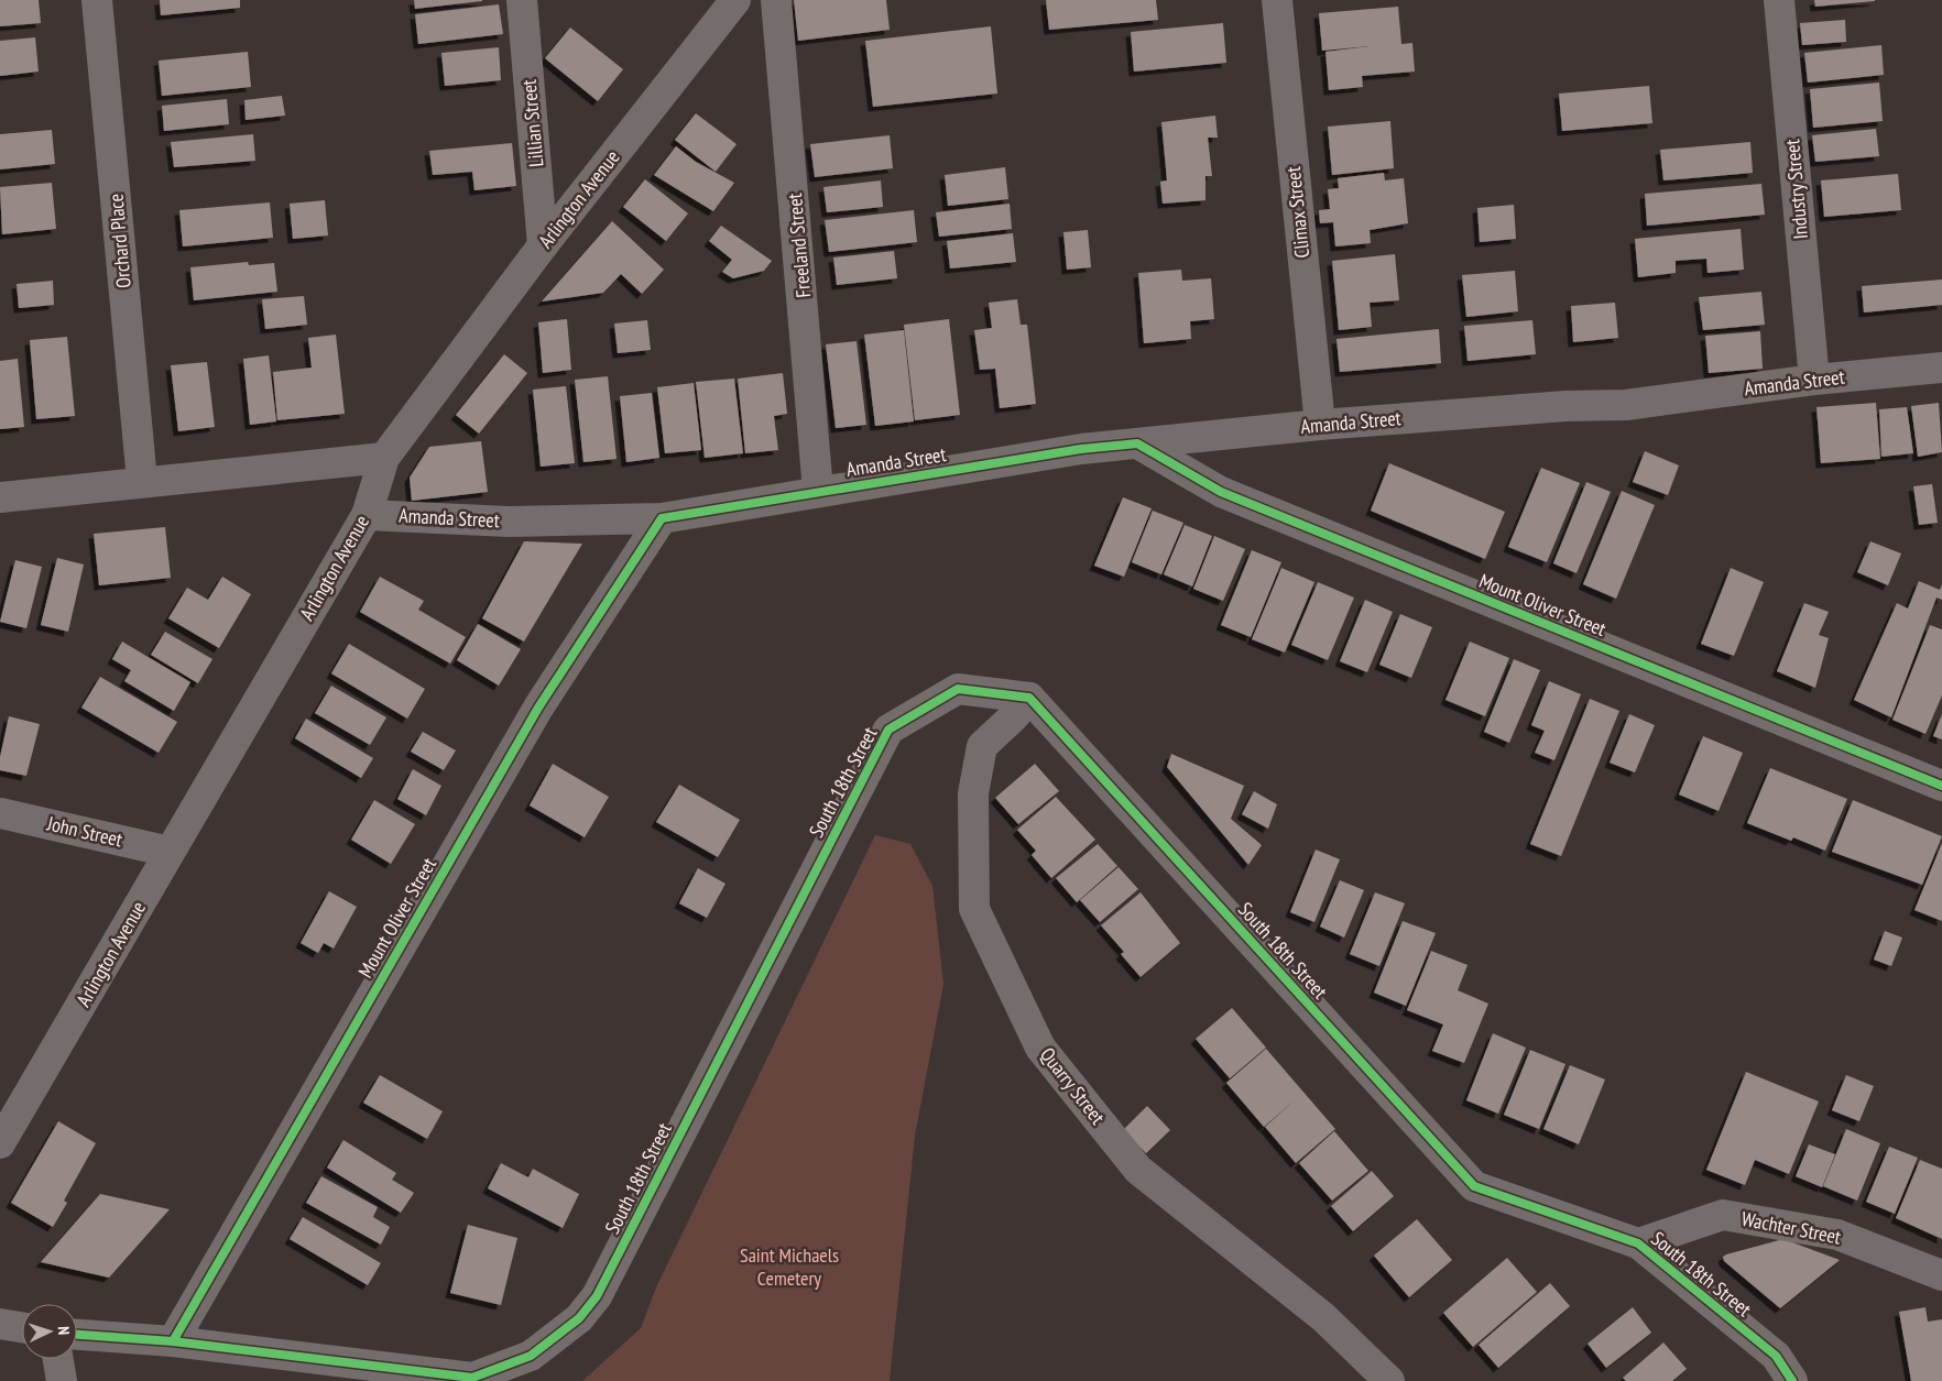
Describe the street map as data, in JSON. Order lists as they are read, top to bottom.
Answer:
{
  "streets": {
    "street": [
      "Lillian Street",
      "Industry Street",
      "Arlington Avenue",
      "Climax Street",
      "Orchard Place",
      "Freeland Street",
      "Amanda Street",
      "Mount Oliver Street",
      "South 18th Street",
      "John Street",
      "Quarry Street",
      "Wachter Street"
    ]
  },
  "crossings": [
    ["Lillian Street", "Arlington Avenue"],
    ["Industry Street", "Amanda Street"],
    ["Arlington Avenue", "Amanda Street"],
    ["Arlington Avenue", "John Street"],
    ["Climax Street", "Amanda Street"],
    ["Freeland Street", "Amanda Street"],
    ["Amanda Street", "Mount Oliver Street"],
    ["Mount Oliver Street", "South 18th Street"],
    ["South 18th Street", "Quarry Street"],
    ["South 18th Street", "Wachter Street"]
  ],
  "parks": ["Saint Michaels Cemetery"],
  "north": "right"
}
